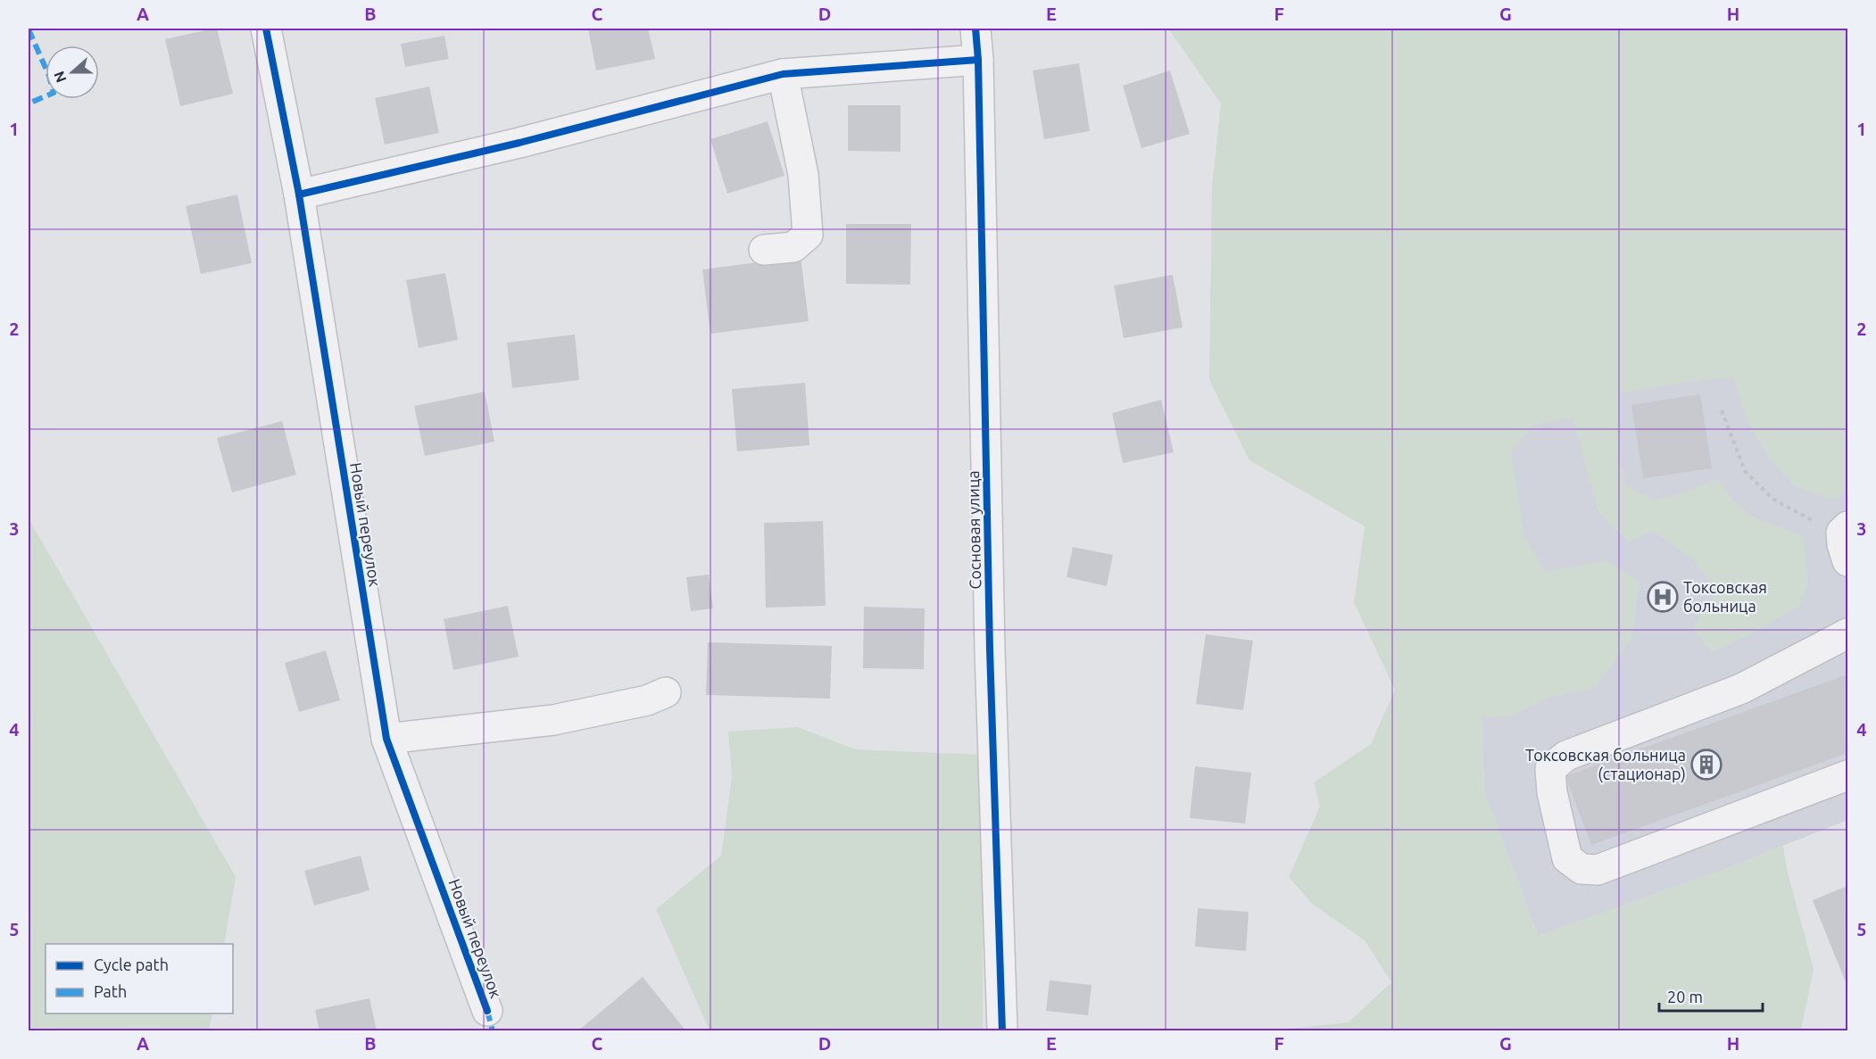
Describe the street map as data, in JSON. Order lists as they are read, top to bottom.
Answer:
{
  "streets": {
    "street": ["Новый переулок", "Сосновая улица"]
  },
  "places": {
    "hospital": ["Токсовская больница"],
    "building": ["Токсовская больница (стационар)"]
  },
  "legend": ["Cycle path", "Path"],
  "scale_bar": "20 m",
  "north": "left",
  "grid": {
    "columns": [
      "A",
      "B",
      "C",
      "D",
      "E",
      "F",
      "G",
      "H"
    ],
    "rows": [
      "1",
      "2",
      "3",
      "4",
      "5"
    ]
  }
}
